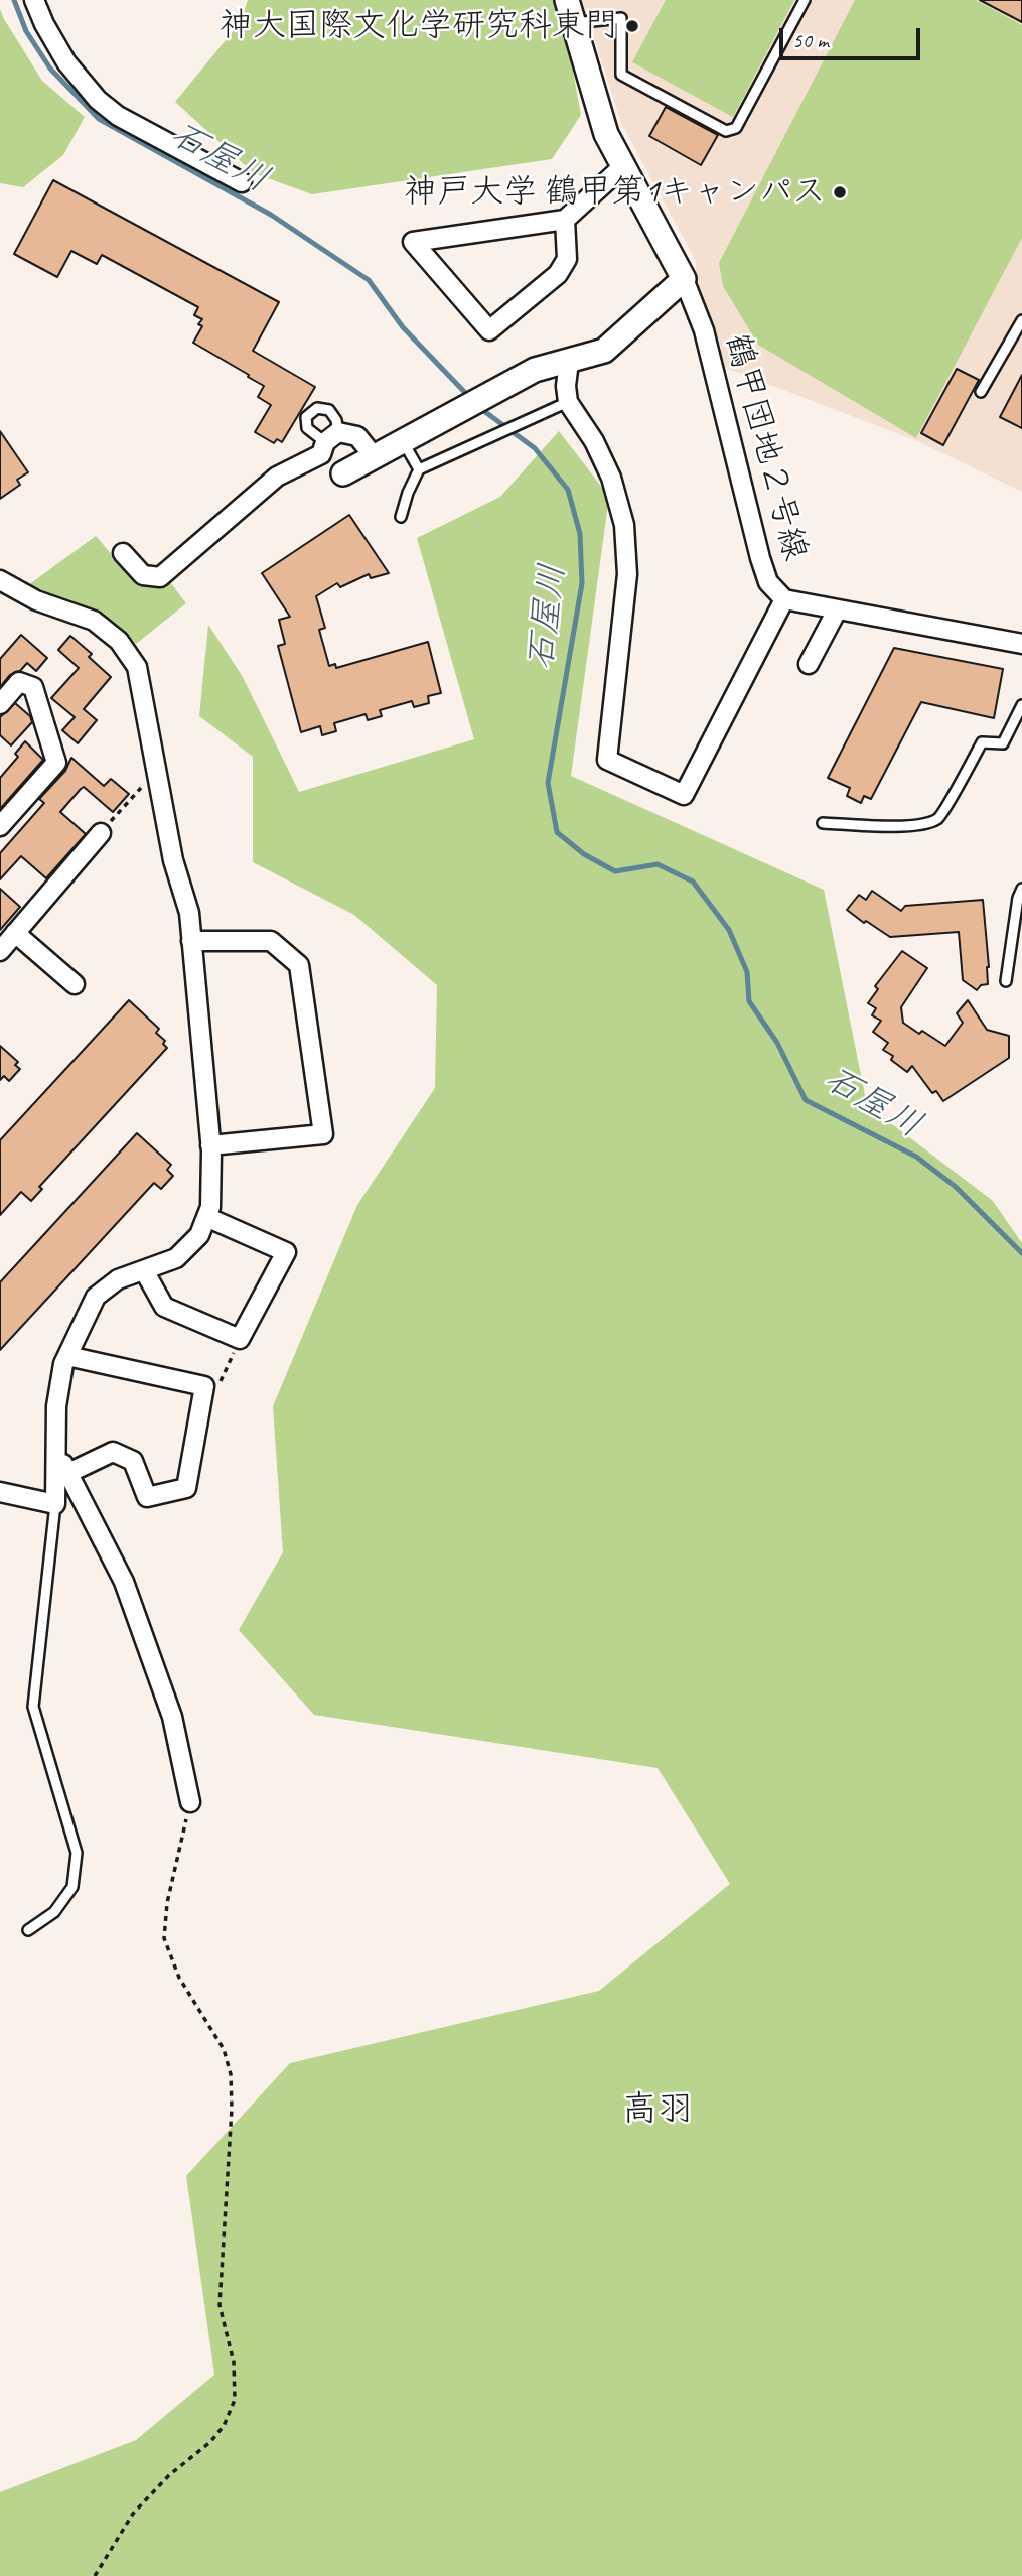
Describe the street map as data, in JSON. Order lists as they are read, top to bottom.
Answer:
{
  "streets": {
    "street": ["鶴甲団地２号線"]
  },
  "districts": ["高羽"],
  "water": ["石屋川"],
  "places": ["神大国際文化学研究科東門", "神戸大学 鶴甲第1キャンパス"],
  "scale_bar": "50 m"
}
